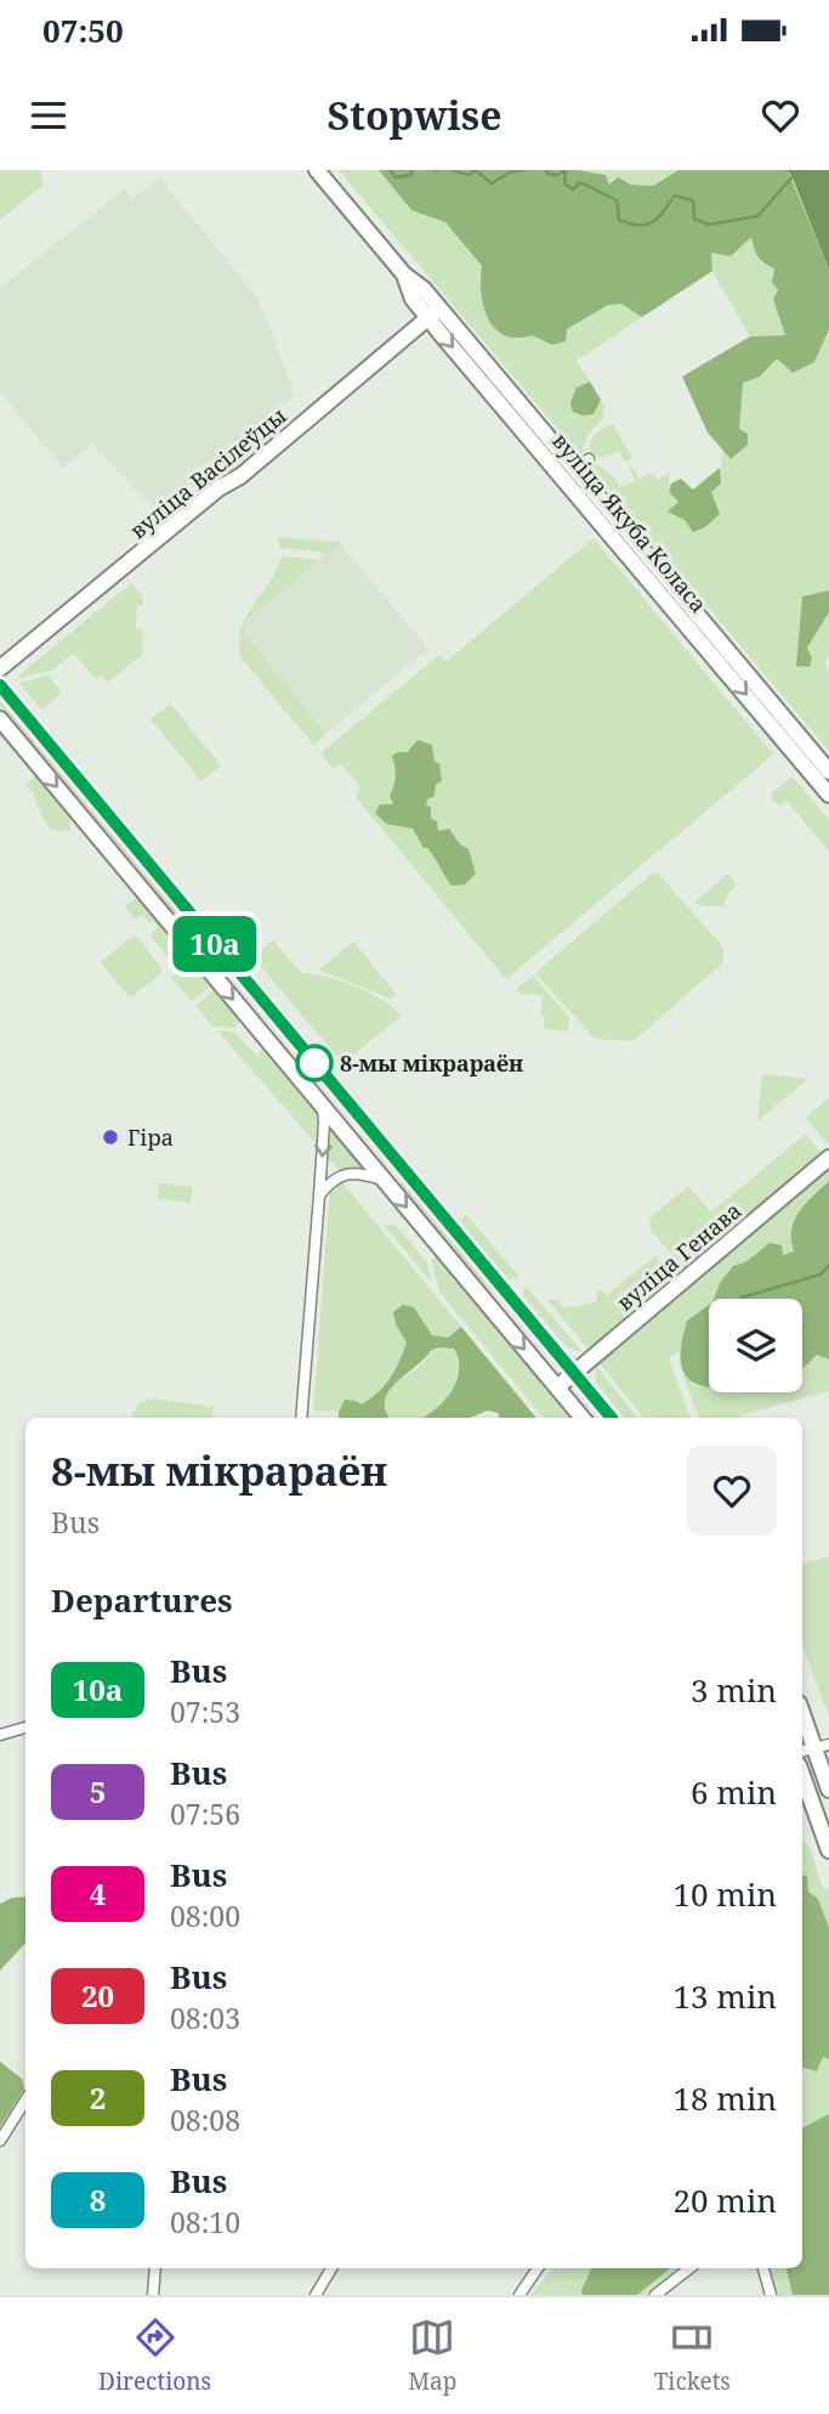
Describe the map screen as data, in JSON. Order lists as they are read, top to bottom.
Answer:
{
  "streets": {
    "main road": ["вуліца Васілеўцы", "вуліца Якуба Коласа", "вуліца Генава"]
  },
  "crossings": [
    ["вуліца Васілеўцы", "вуліца Якуба Коласа"]
  ],
  "places": ["8-мы мікрараён", "Гіра"],
  "lines": ["bus line 10а"],
  "page": {
    "status": "07:50",
    "header": "Stopwise",
    "on_map": "10а",
    "heading": [
      ["8-мы мікрараён", "Bus"],
      "Departures"
    ],
    "list": [
      {
        "mark": "10а",
        "name": "Bus",
        "note": "07:53",
        "value": "3 min"
      },
      {
        "mark": "5",
        "name": "Bus",
        "note": "07:56",
        "value": "6 min"
      },
      {
        "mark": "4",
        "name": "Bus",
        "note": "08:00",
        "value": "10 min"
      },
      {
        "mark": "20",
        "name": "Bus",
        "note": "08:03",
        "value": "13 min"
      },
      {
        "mark": "2",
        "name": "Bus",
        "note": "08:08",
        "value": "18 min"
      },
      {
        "mark": "8",
        "name": "Bus",
        "note": "08:10",
        "value": "20 min"
      }
    ],
    "tabs": ["Directions", "Map", "Tickets"]
  }
}
